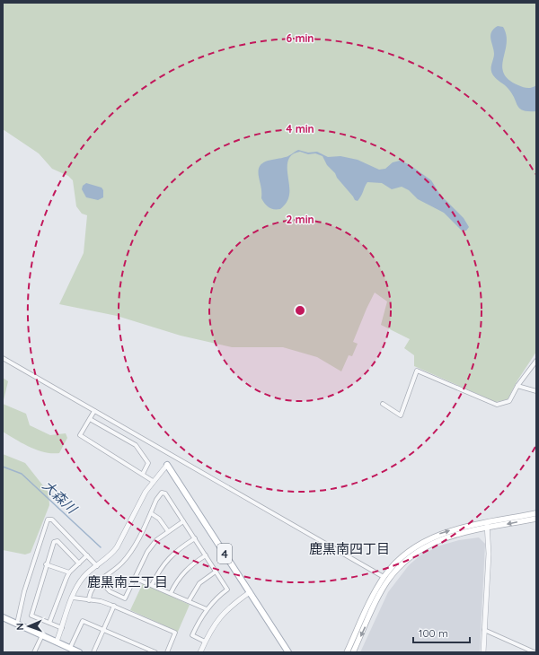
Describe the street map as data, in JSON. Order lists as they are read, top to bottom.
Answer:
{
  "streets": {
    "main road": ["4"]
  },
  "districts": ["鹿黒南四丁目", "鹿黒南三丁目"],
  "water": ["大森川"],
  "scale_bar": "100 m",
  "north": "left",
  "rings": ["6 min", "4 min", "2 min"]
}
